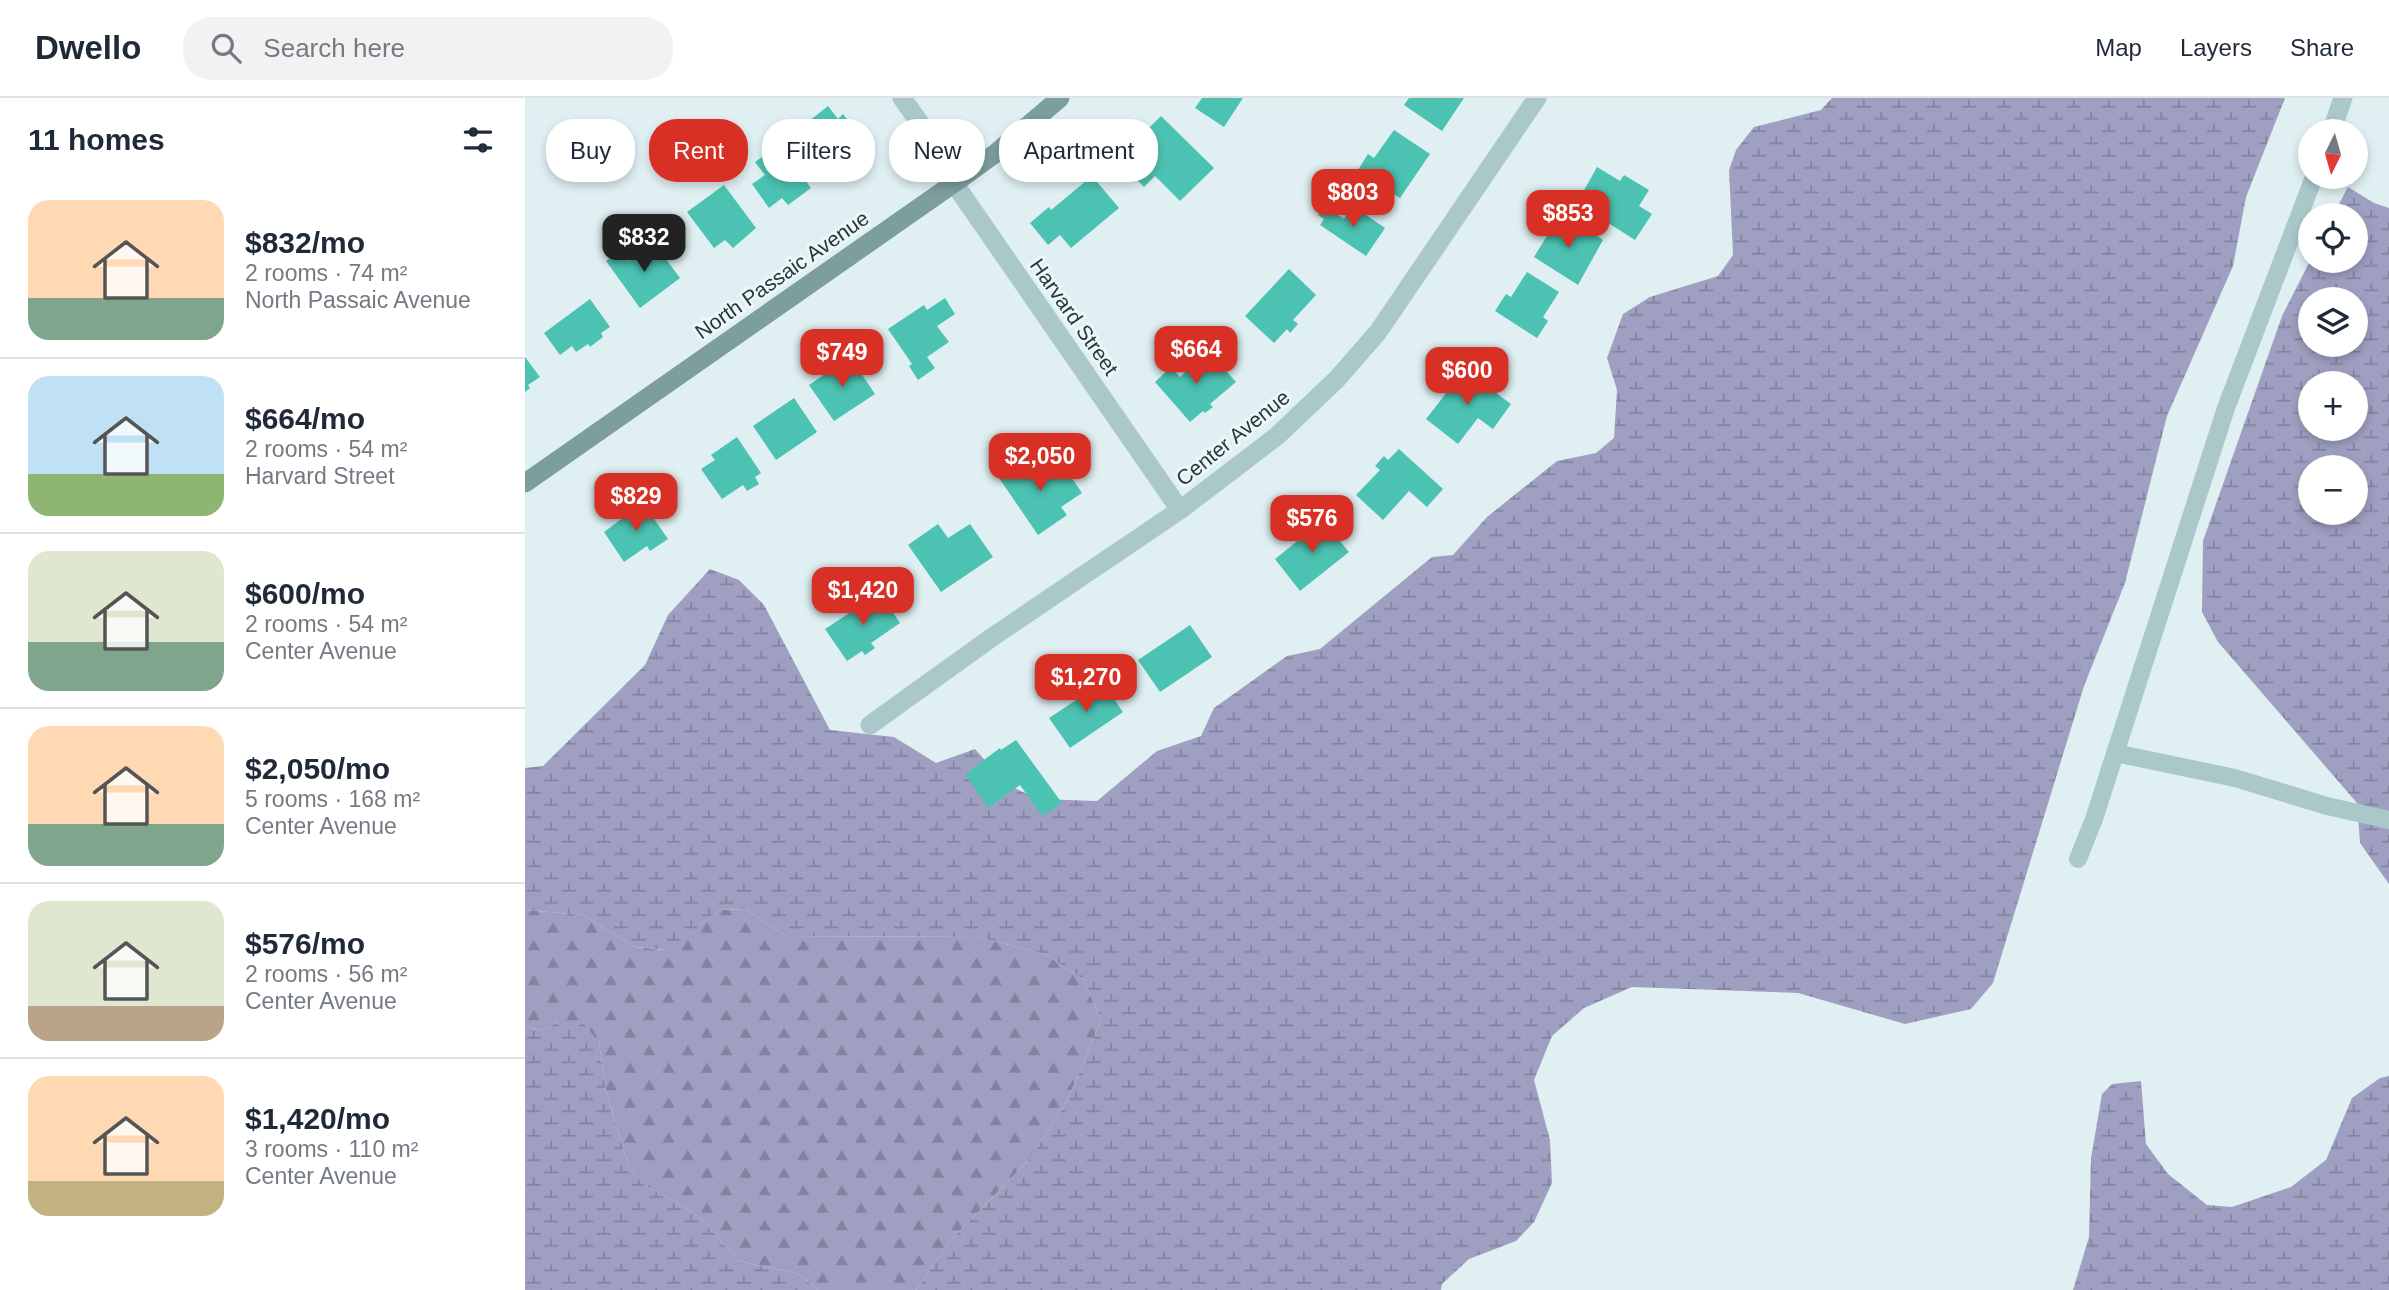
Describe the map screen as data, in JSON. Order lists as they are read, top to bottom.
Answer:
{
  "streets": {
    "main road": ["North Passaic Avenue"],
    "street": ["Harvard Street", "Center Avenue"]
  },
  "crossings": [
    ["Harvard Street", "Center Avenue"]
  ],
  "north": "bottom",
  "page": {
    "header": "Dwello",
    "search": "Search here",
    "nav": ["Map", "Layers", "Share"],
    "heading": "11 homes",
    "map_buttons": ["+", "−"],
    "chip": [
      "Buy",
      "Rent",
      "Filters",
      "New",
      "Apartment"
    ],
    "price": [
      "$803",
      "$853",
      "$832",
      "$664",
      "$749",
      "$600",
      "$2,050",
      "$829",
      "$576",
      "$1,420",
      "$1,270"
    ],
    "list": [
      {
        "name": "$832/mo",
        "note": "2 rooms · 74 m² · North Passaic Avenue"
      },
      {
        "name": "$664/mo",
        "note": "2 rooms · 54 m² · Harvard Street"
      },
      {
        "name": "$600/mo",
        "note": "2 rooms · 54 m² · Center Avenue"
      },
      {
        "name": "$2,050/mo",
        "note": "5 rooms · 168 m² · Center Avenue"
      },
      {
        "name": "$576/mo",
        "note": "2 rooms · 56 m² · Center Avenue"
      },
      {
        "name": "$1,420/mo",
        "note": "3 rooms · 110 m² · Center Avenue"
      }
    ]
  }
}
